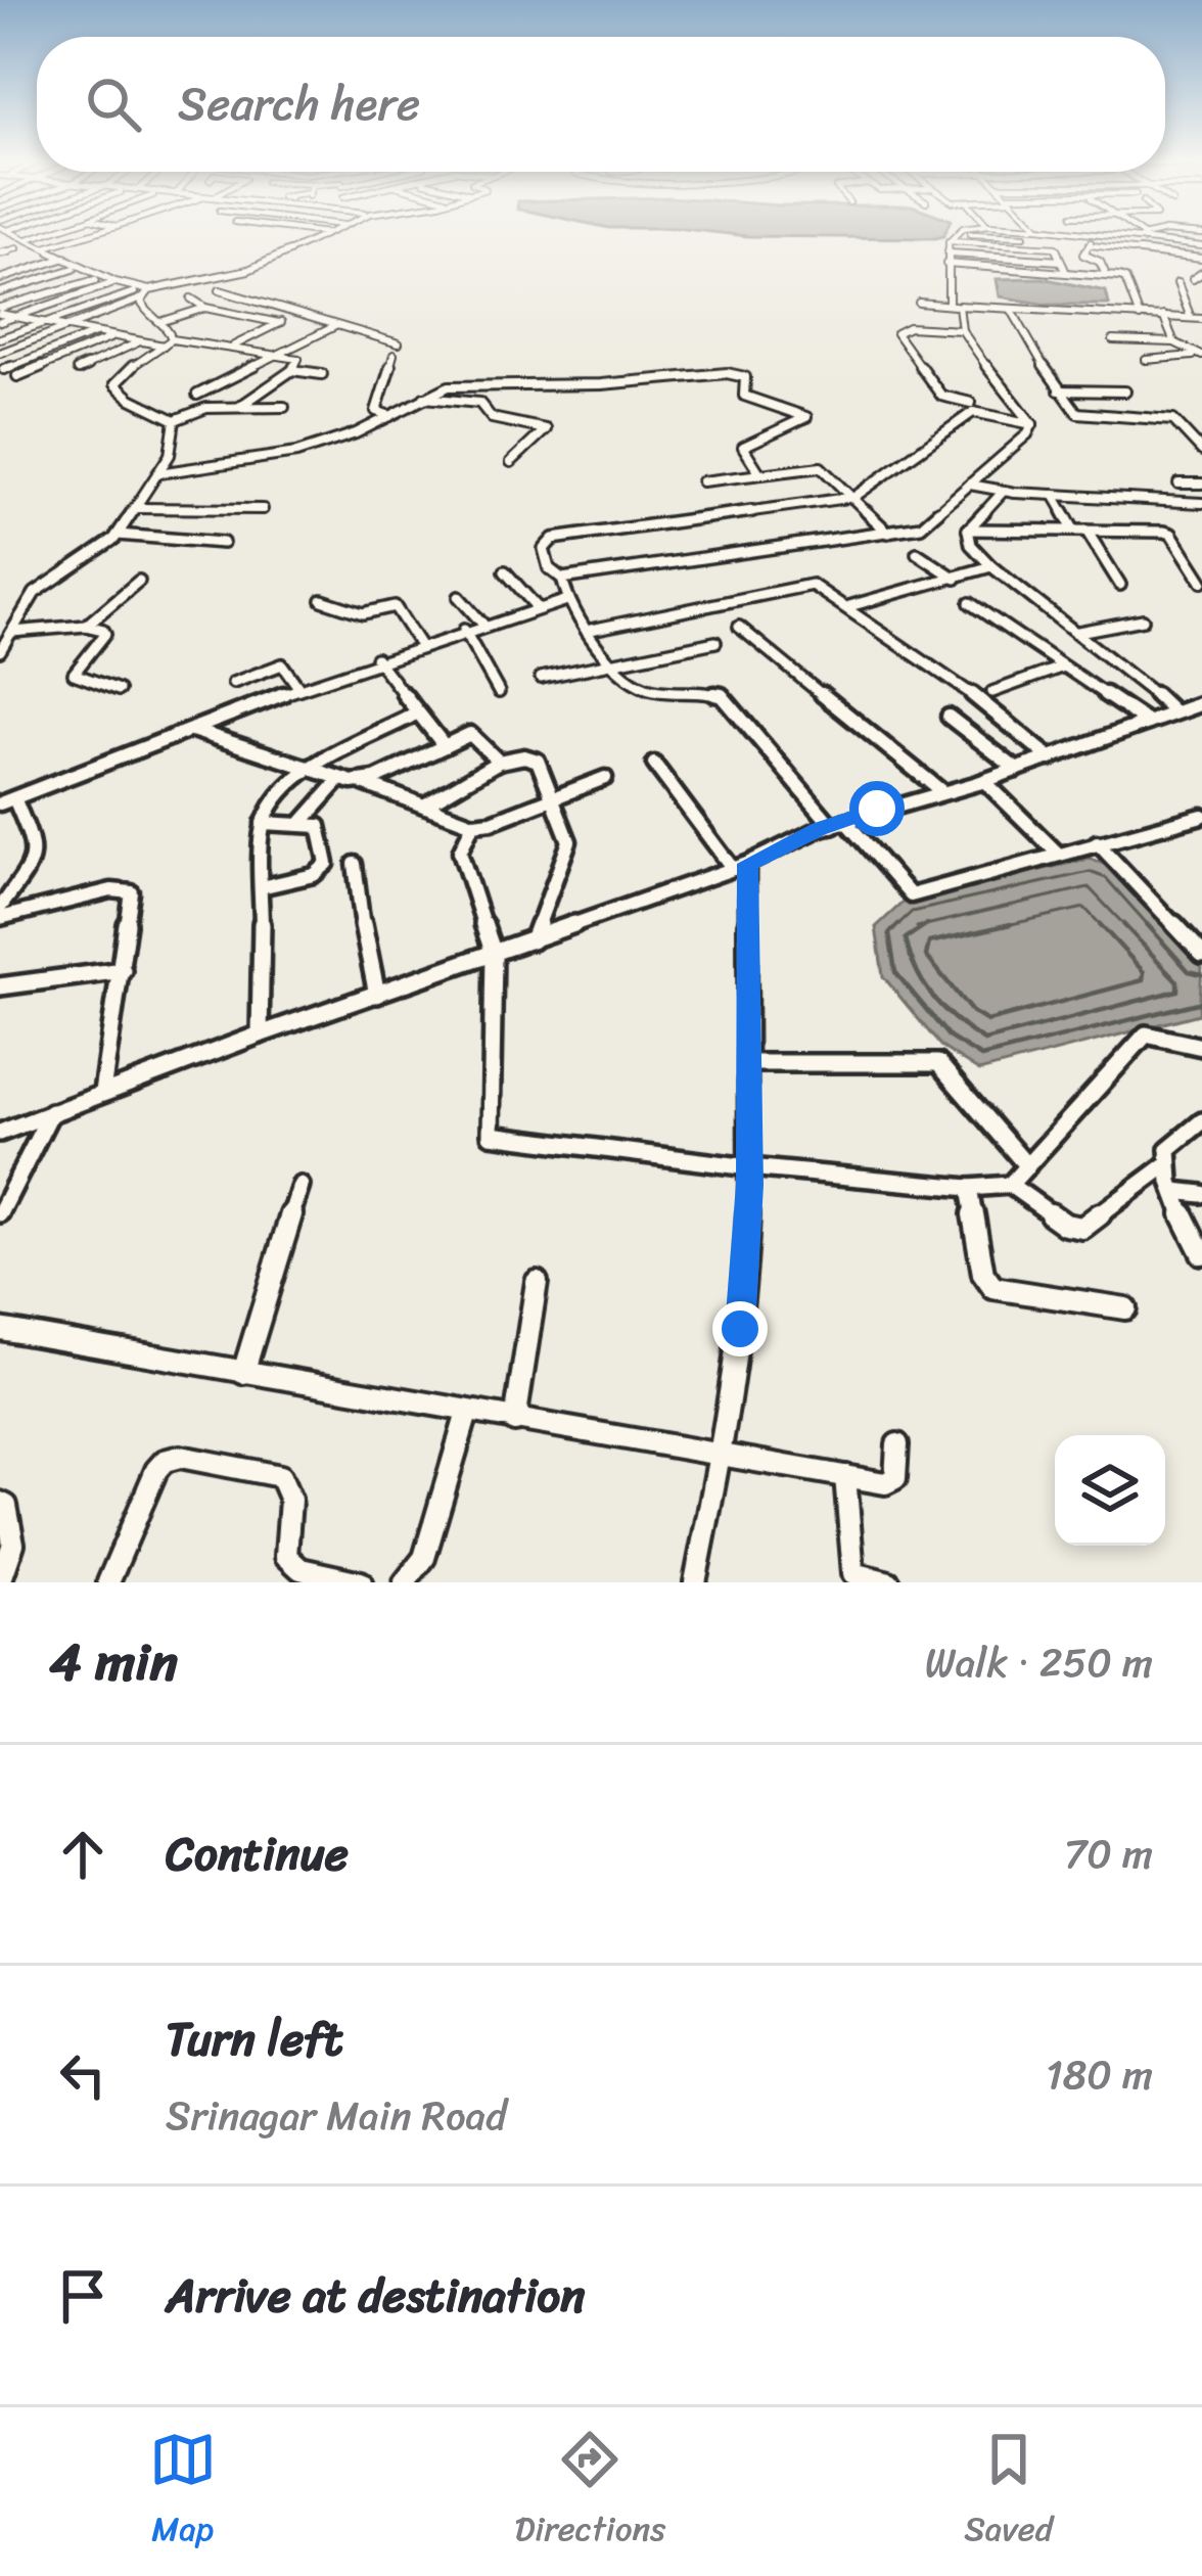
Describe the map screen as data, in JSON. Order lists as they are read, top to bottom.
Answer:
{
  "page": {
    "search": "Search here",
    "heading": ["4 min", "Walk · 250 m"],
    "list": [
      ["Continue", "70 m"],
      ["Turn left", "Srinagar Main Road", "180 m"],
      "Arrive at destination"
    ],
    "nav": ["Map", "Directions", "Saved"]
  }
}
